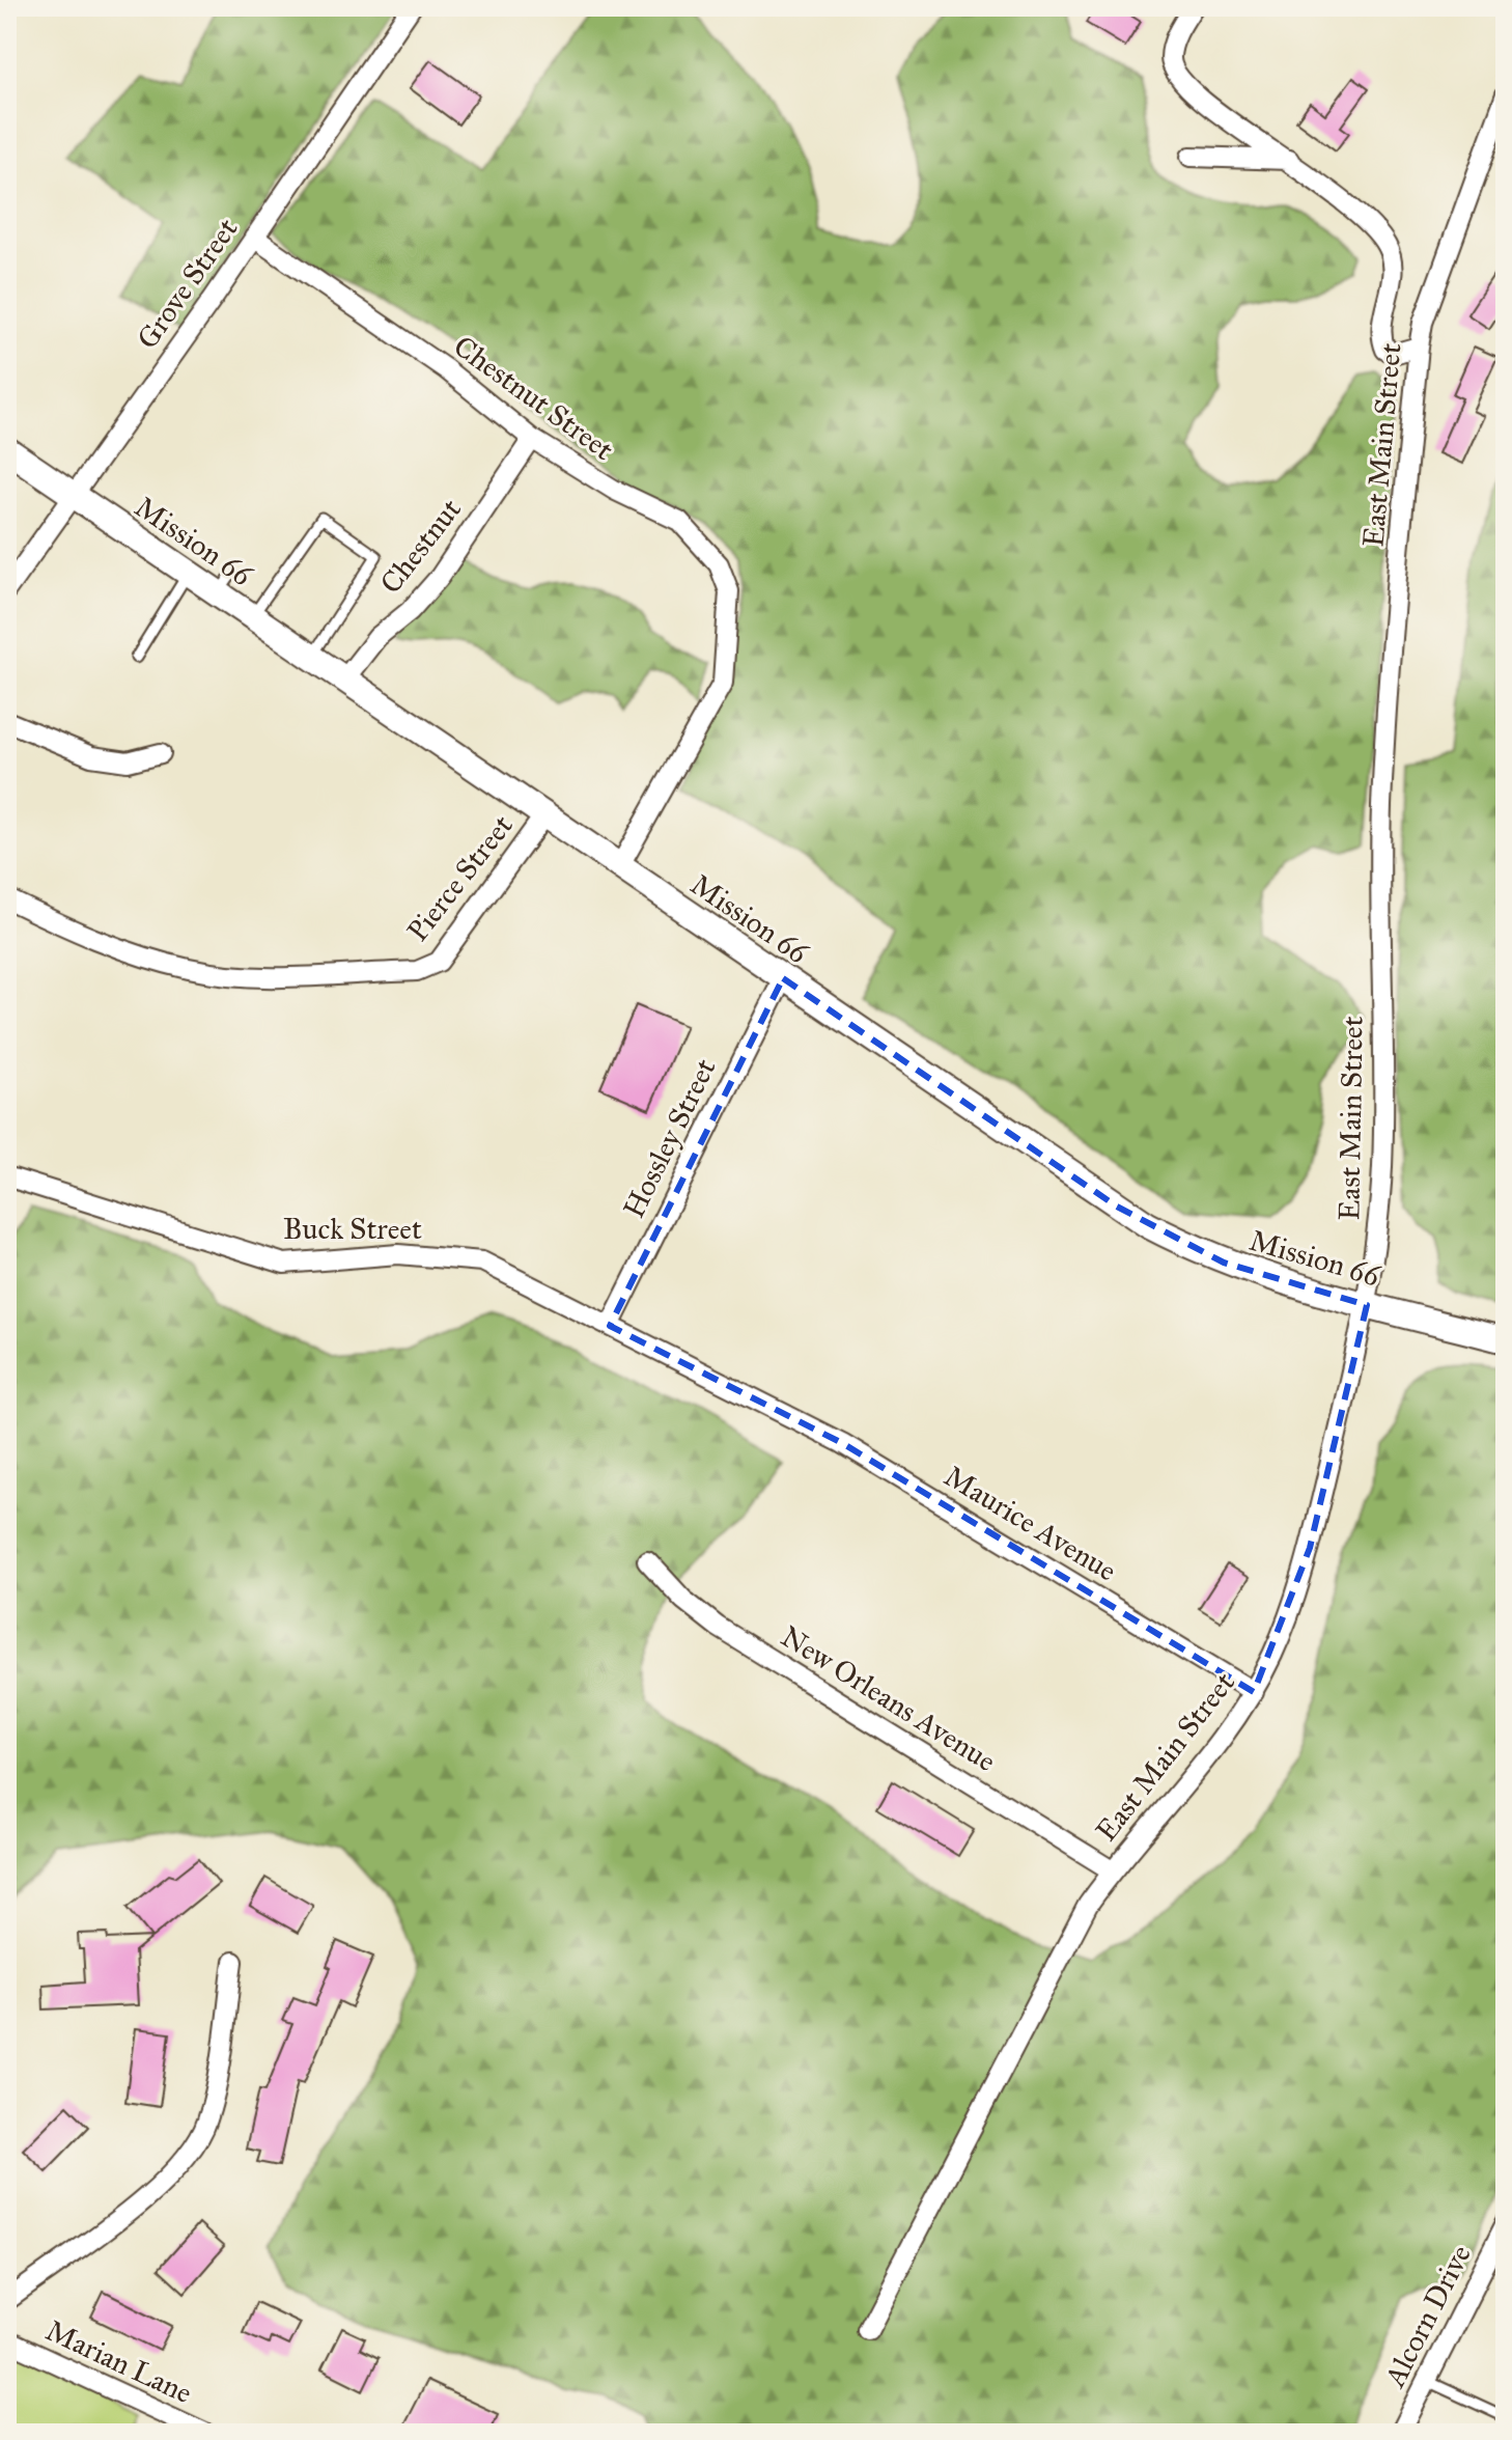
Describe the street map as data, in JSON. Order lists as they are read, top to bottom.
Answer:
{
  "streets": {
    "street": [
      "Grove Street",
      "Chestnut Street",
      "East Main Street",
      "Mission 66",
      "Chestnut",
      "Pierce Street",
      "Hossley Street",
      "Buck Street",
      "Maurice Avenue",
      "New Orleans Avenue",
      "Alcorn Drive",
      "Marian Lane"
    ]
  },
  "crossings": [
    ["Grove Street", "Chestnut Street"],
    ["Grove Street", "Mission 66"],
    ["Chestnut Street", "Mission 66"],
    ["Chestnut Street", "Chestnut"],
    ["East Main Street", "Mission 66"],
    ["East Main Street", "Maurice Avenue"],
    ["East Main Street", "New Orleans Avenue"],
    ["Mission 66", "Chestnut"],
    ["Mission 66", "Pierce Street"],
    ["Mission 66", "Hossley Street"],
    ["Hossley Street", "Buck Street"],
    ["Buck Street", "Maurice Avenue"]
  ]
}
